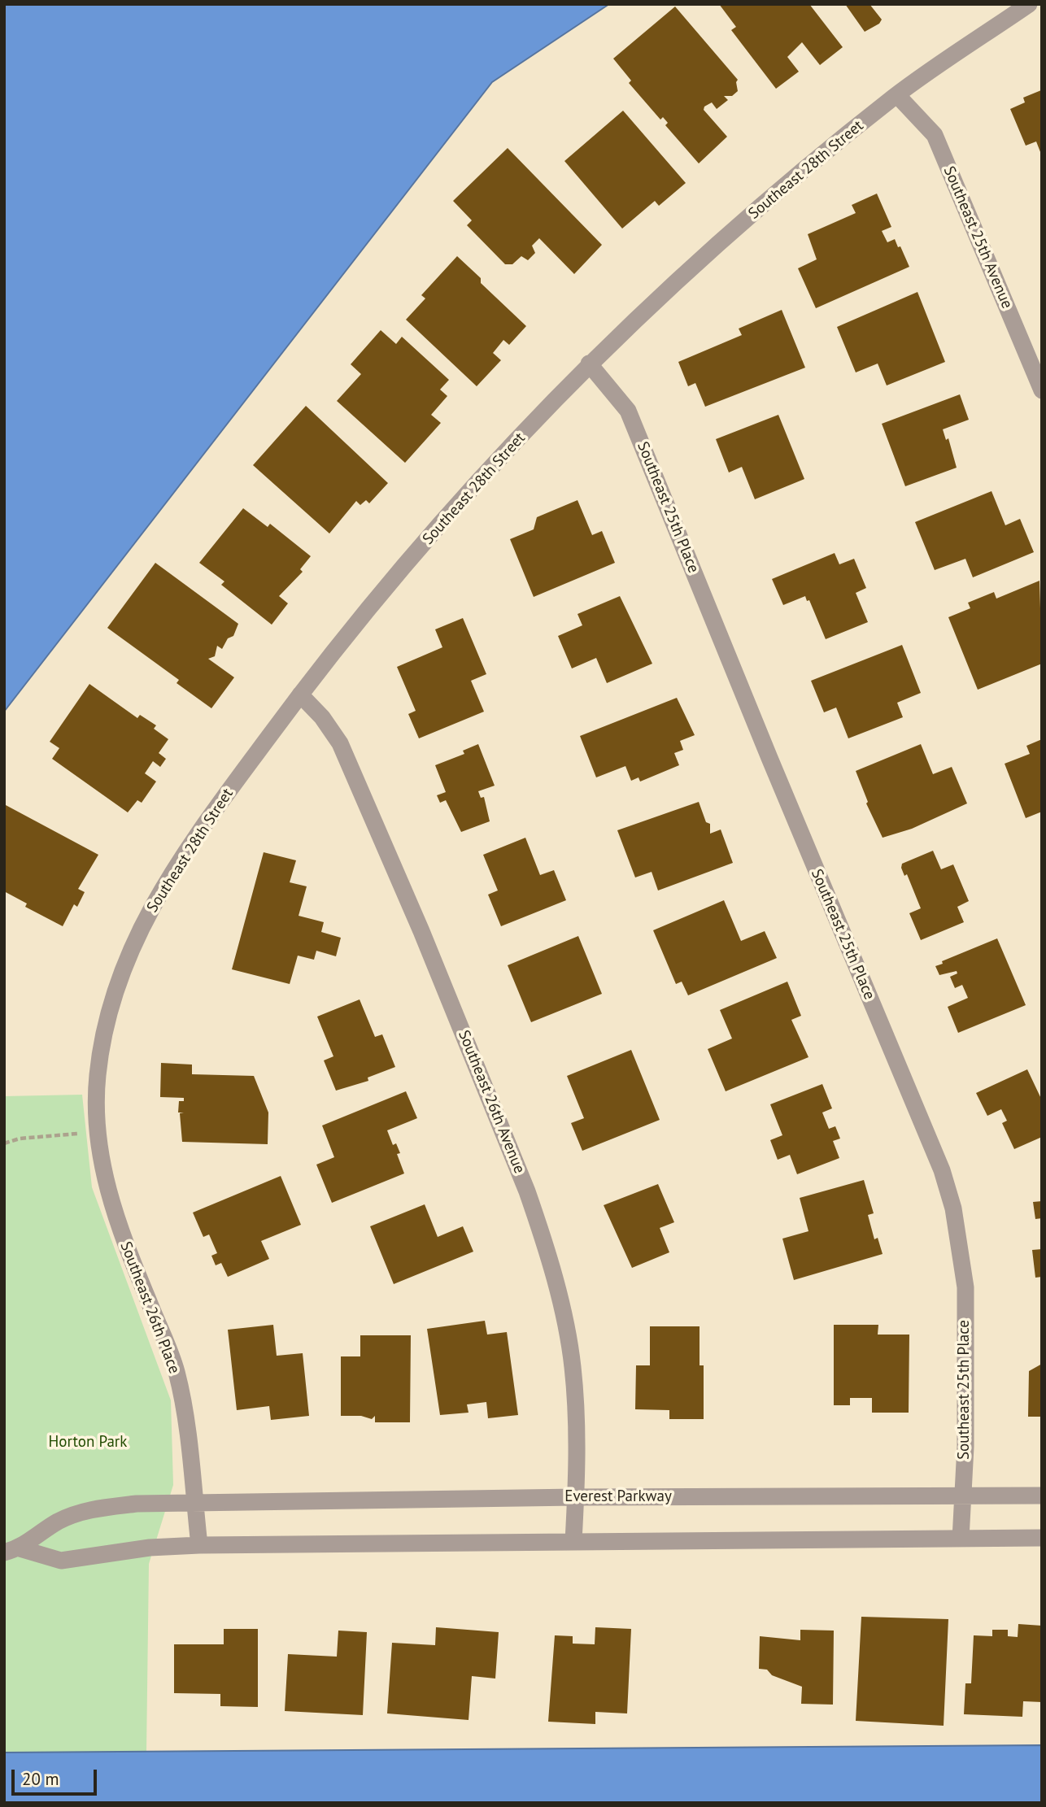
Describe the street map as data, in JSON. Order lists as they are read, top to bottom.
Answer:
{
  "streets": {
    "street": [
      "Southeast 28th Street",
      "Southeast 25th Avenue",
      "Southeast 25th Place",
      "Southeast 26th Avenue",
      "Southeast 26th Place",
      "Everest Parkway"
    ]
  },
  "crossings": [
    ["Southeast 28th Street", "Southeast 25th Avenue"],
    ["Southeast 28th Street", "Southeast 25th Place"],
    ["Southeast 28th Street", "Southeast 26th Avenue"],
    ["Southeast 28th Street", "Southeast 26th Place"],
    ["Southeast 25th Place", "Everest Parkway"],
    ["Southeast 26th Avenue", "Everest Parkway"],
    ["Southeast 26th Place", "Everest Parkway"]
  ],
  "parks": ["Horton Park"],
  "scale_bar": "20 m"
}
